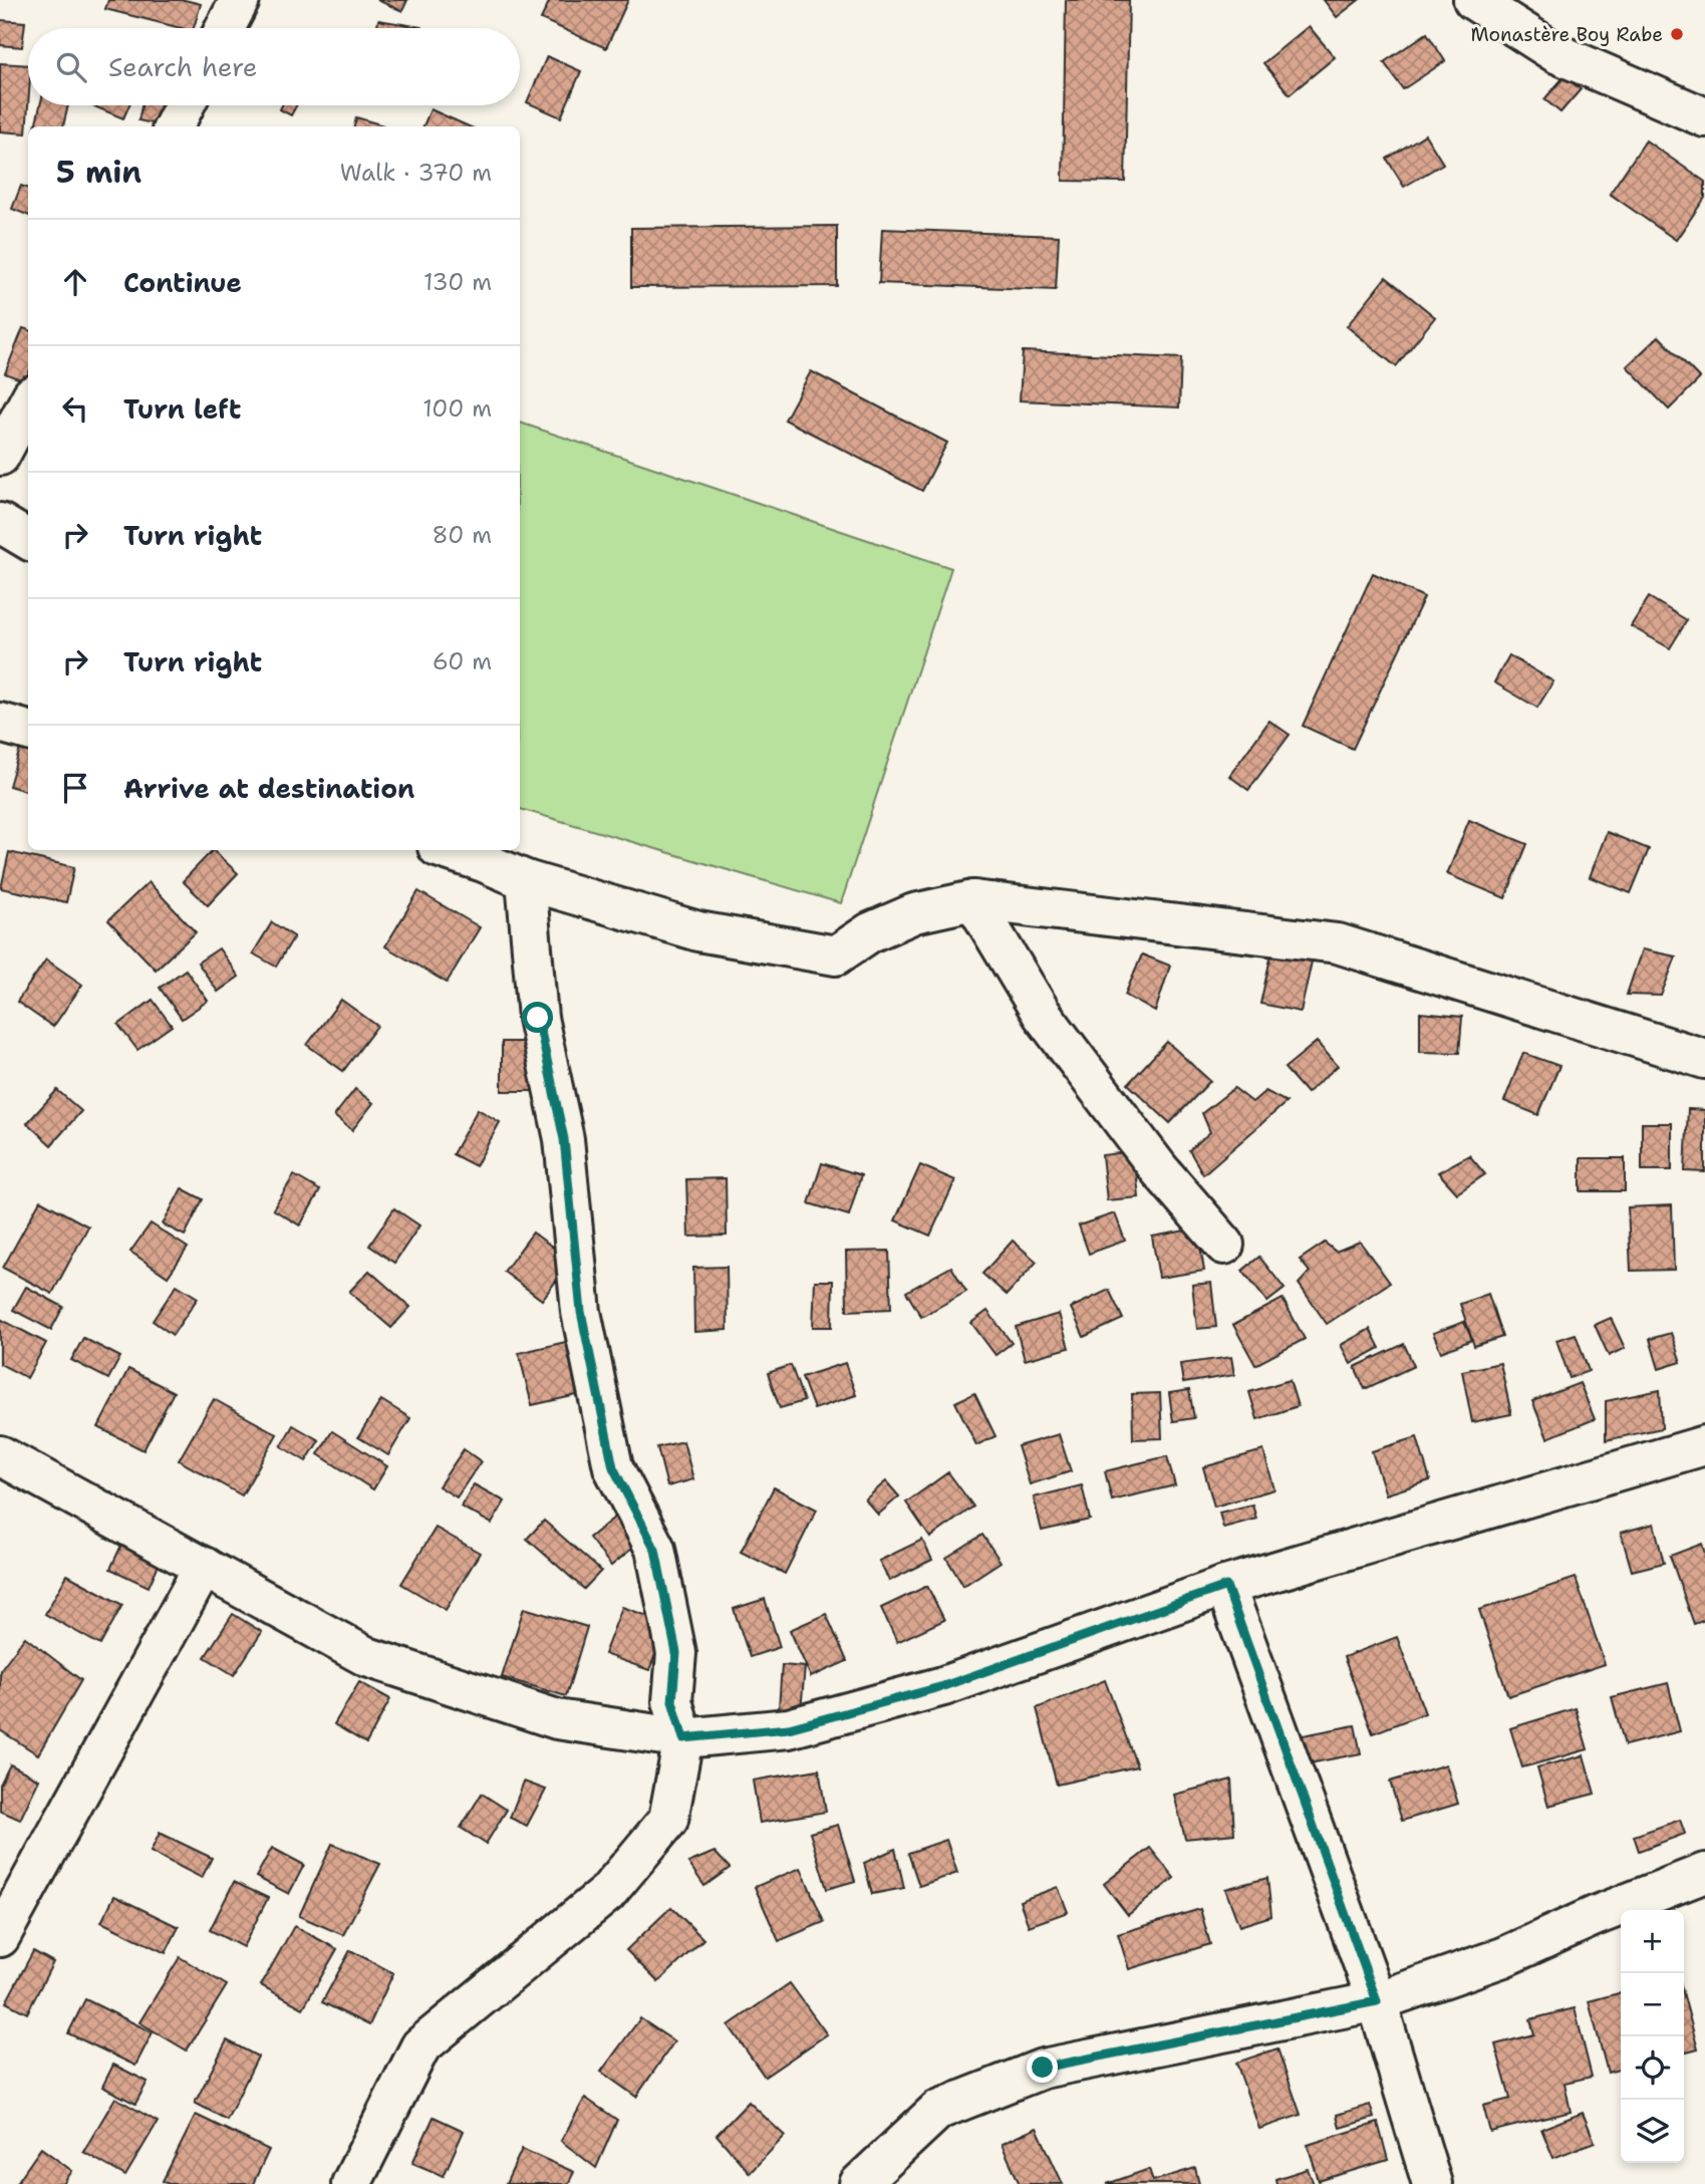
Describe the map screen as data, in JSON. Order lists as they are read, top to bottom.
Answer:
{
  "places": ["Monastère Boy Rabe"],
  "page": {
    "search": "Search here",
    "heading": ["5 min", "Walk · 370 m"],
    "list": [
      ["Continue", "130 m"],
      ["Turn left", "100 m"],
      ["Turn right", "80 m"],
      ["Turn right", "60 m"],
      "Arrive at destination"
    ],
    "map_buttons": ["+", "−"]
  }
}
